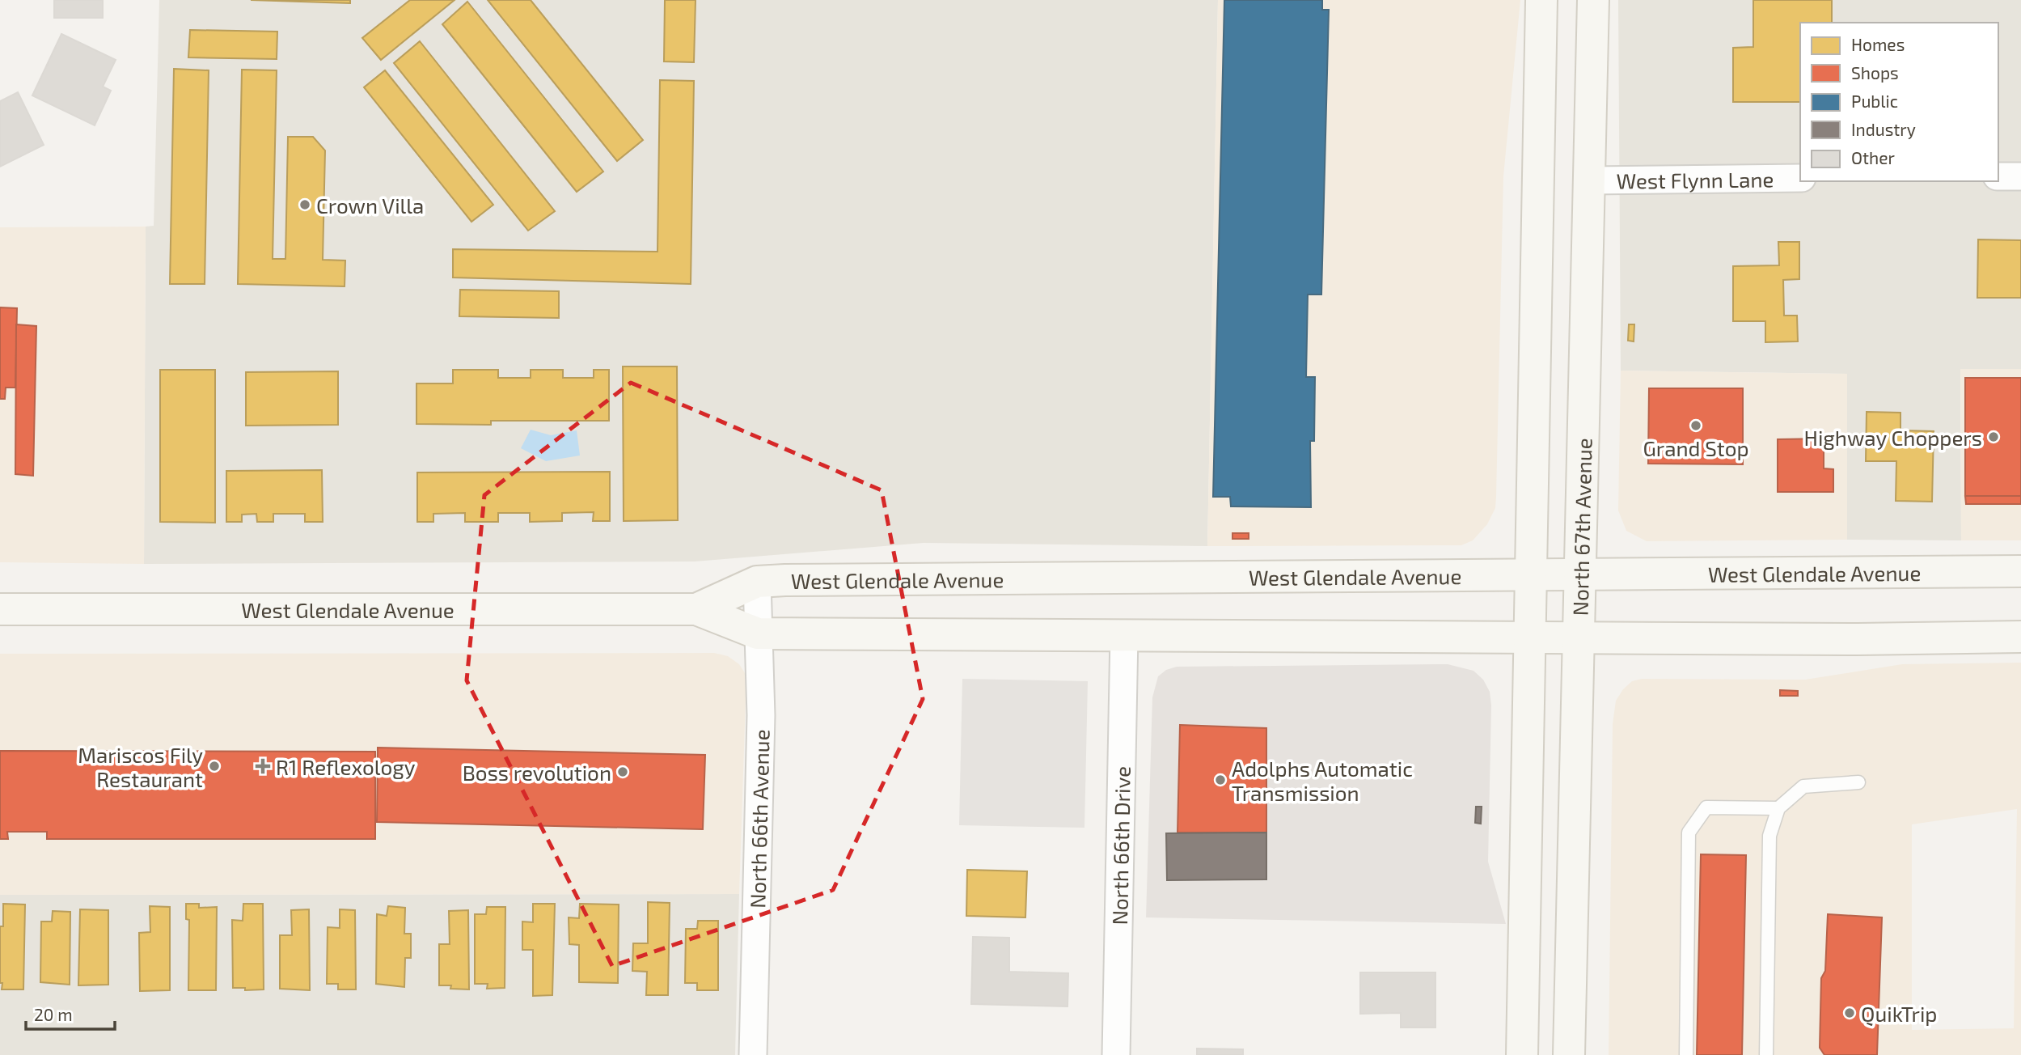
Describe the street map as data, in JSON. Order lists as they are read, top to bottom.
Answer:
{
  "streets": {
    "main road": ["North 67th Avenue", "West Glendale Avenue"],
    "street": ["West Flynn Lane", "North 66th Avenue", "North 66th Drive"]
  },
  "crossings": [
    ["West Flynn Lane", "North 67th Avenue"],
    ["North 67th Avenue", "West Glendale Avenue"],
    ["West Glendale Avenue", "North 66th Avenue"],
    ["West Glendale Avenue", "North 66th Drive"]
  ],
  "places": {
    "other": [
      "Crown Villa",
      "Grand Stop",
      "Highway Choppers",
      "Mariscos Fily Restaurant",
      "Boss revolution",
      "Adolphs Automatic Transmission",
      "QuikTrip"
    ],
    "health": ["R1 Reflexology"]
  },
  "legend": [
    "Homes",
    "Shops",
    "Public",
    "Industry",
    "Other"
  ],
  "scale_bar": "20 m"
}
